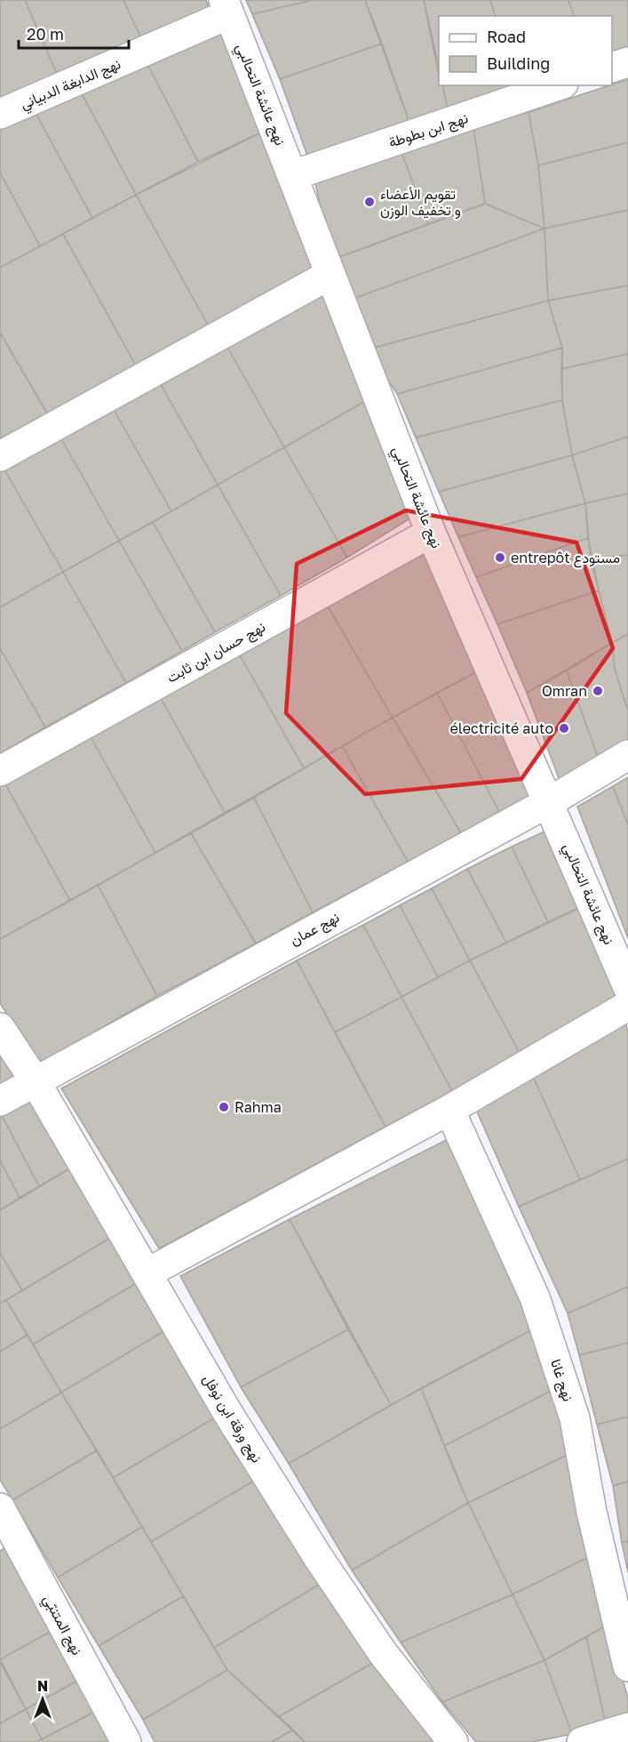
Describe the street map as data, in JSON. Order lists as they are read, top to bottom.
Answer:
{
  "streets": {
    "street": [
      "نهج الدابغة الدبياني",
      "نهج عائشة التحالبي",
      "نهج ابن بطوطة",
      "نهج حسان ابن ثابت",
      "نهج عمان",
      "نهج غانا",
      "نهج ورقة ابن نوفل",
      "نهج المتنبّي"
    ]
  },
  "crossings": [
    ["نهج الدابغة الدبياني", "نهج عائشة التحالبي"],
    ["نهج عائشة التحالبي", "نهج ابن بطوطة"],
    ["نهج عائشة التحالبي", "نهج حسان ابن ثابت"],
    ["نهج عائشة التحالبي", "نهج عمان"],
    ["نهج عمان", "نهج ورقة ابن نوفل"]
  ],
  "places": [
    "تقويم الأعضاء و تخفيف الوزن",
    "entrepôt مستودع",
    "Omran",
    "électricité auto",
    "Rahma"
  ],
  "legend": ["Road", "Building"],
  "scale_bar": "20 m",
  "north": "top"
}
